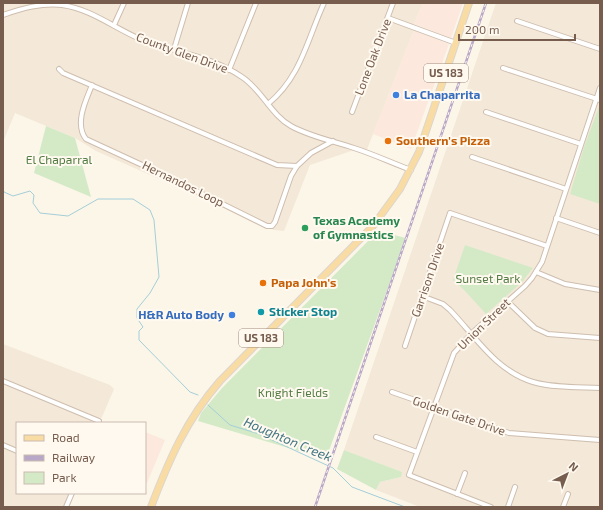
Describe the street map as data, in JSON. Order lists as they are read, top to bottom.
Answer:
{
  "streets": {
    "main road": ["US 183"],
    "street": [
      "County Glen Drive",
      "Lone Oak Drive",
      "Hernandos Loop",
      "Garrison Drive",
      "Union Street",
      "Golden Gate Drive"
    ]
  },
  "crossings": [
    ["County Glen Drive", "US 183"],
    ["County Glen Drive", "Hernandos Loop"],
    ["Garrison Drive", "Union Street"],
    ["Union Street", "Golden Gate Drive"]
  ],
  "water": ["Houghton Creek"],
  "parks": ["El Chaparral", "Sunset Park", "Knight Fields"],
  "places": [
    "La Chaparrita",
    "Southern's Pizza",
    "Texas Academy of Gymnastics",
    "Papa John's",
    "Sticker Stop",
    "H&R Auto Body"
  ],
  "legend": ["Road", "Railway", "Park"],
  "scale_bar": "200 m",
  "north": "top right"
}
